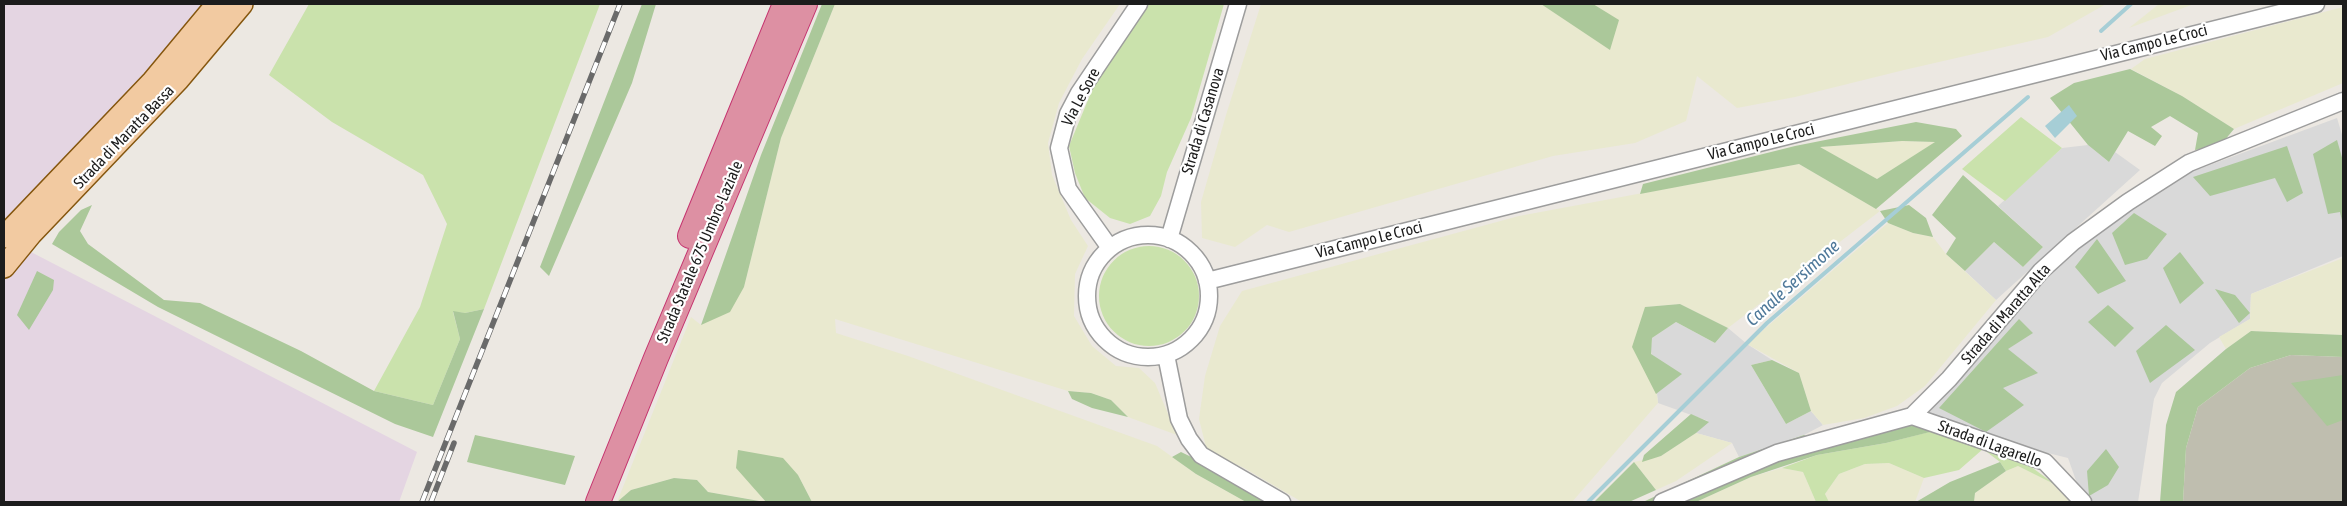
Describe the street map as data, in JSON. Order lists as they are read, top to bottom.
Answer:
{
  "streets": {
    "highway": ["Strada Statale 675 Umbro-Laziale"],
    "main road": ["Strada di Maratta Bassa"],
    "street": [
      "Via Campo Le Croci",
      "Via Le Sore",
      "Strada di Casanova",
      "Strada di Maratta Alta",
      "Strada di Lagarello"
    ]
  },
  "crossings": [
    ["Via Campo Le Croci", "Via Le Sore"],
    ["Via Campo Le Croci", "Strada di Casanova"],
    ["Via Le Sore", "Strada di Casanova"],
    ["Strada di Maratta Alta", "Strada di Lagarello"]
  ],
  "water": ["Canale Sersimone"]
}
